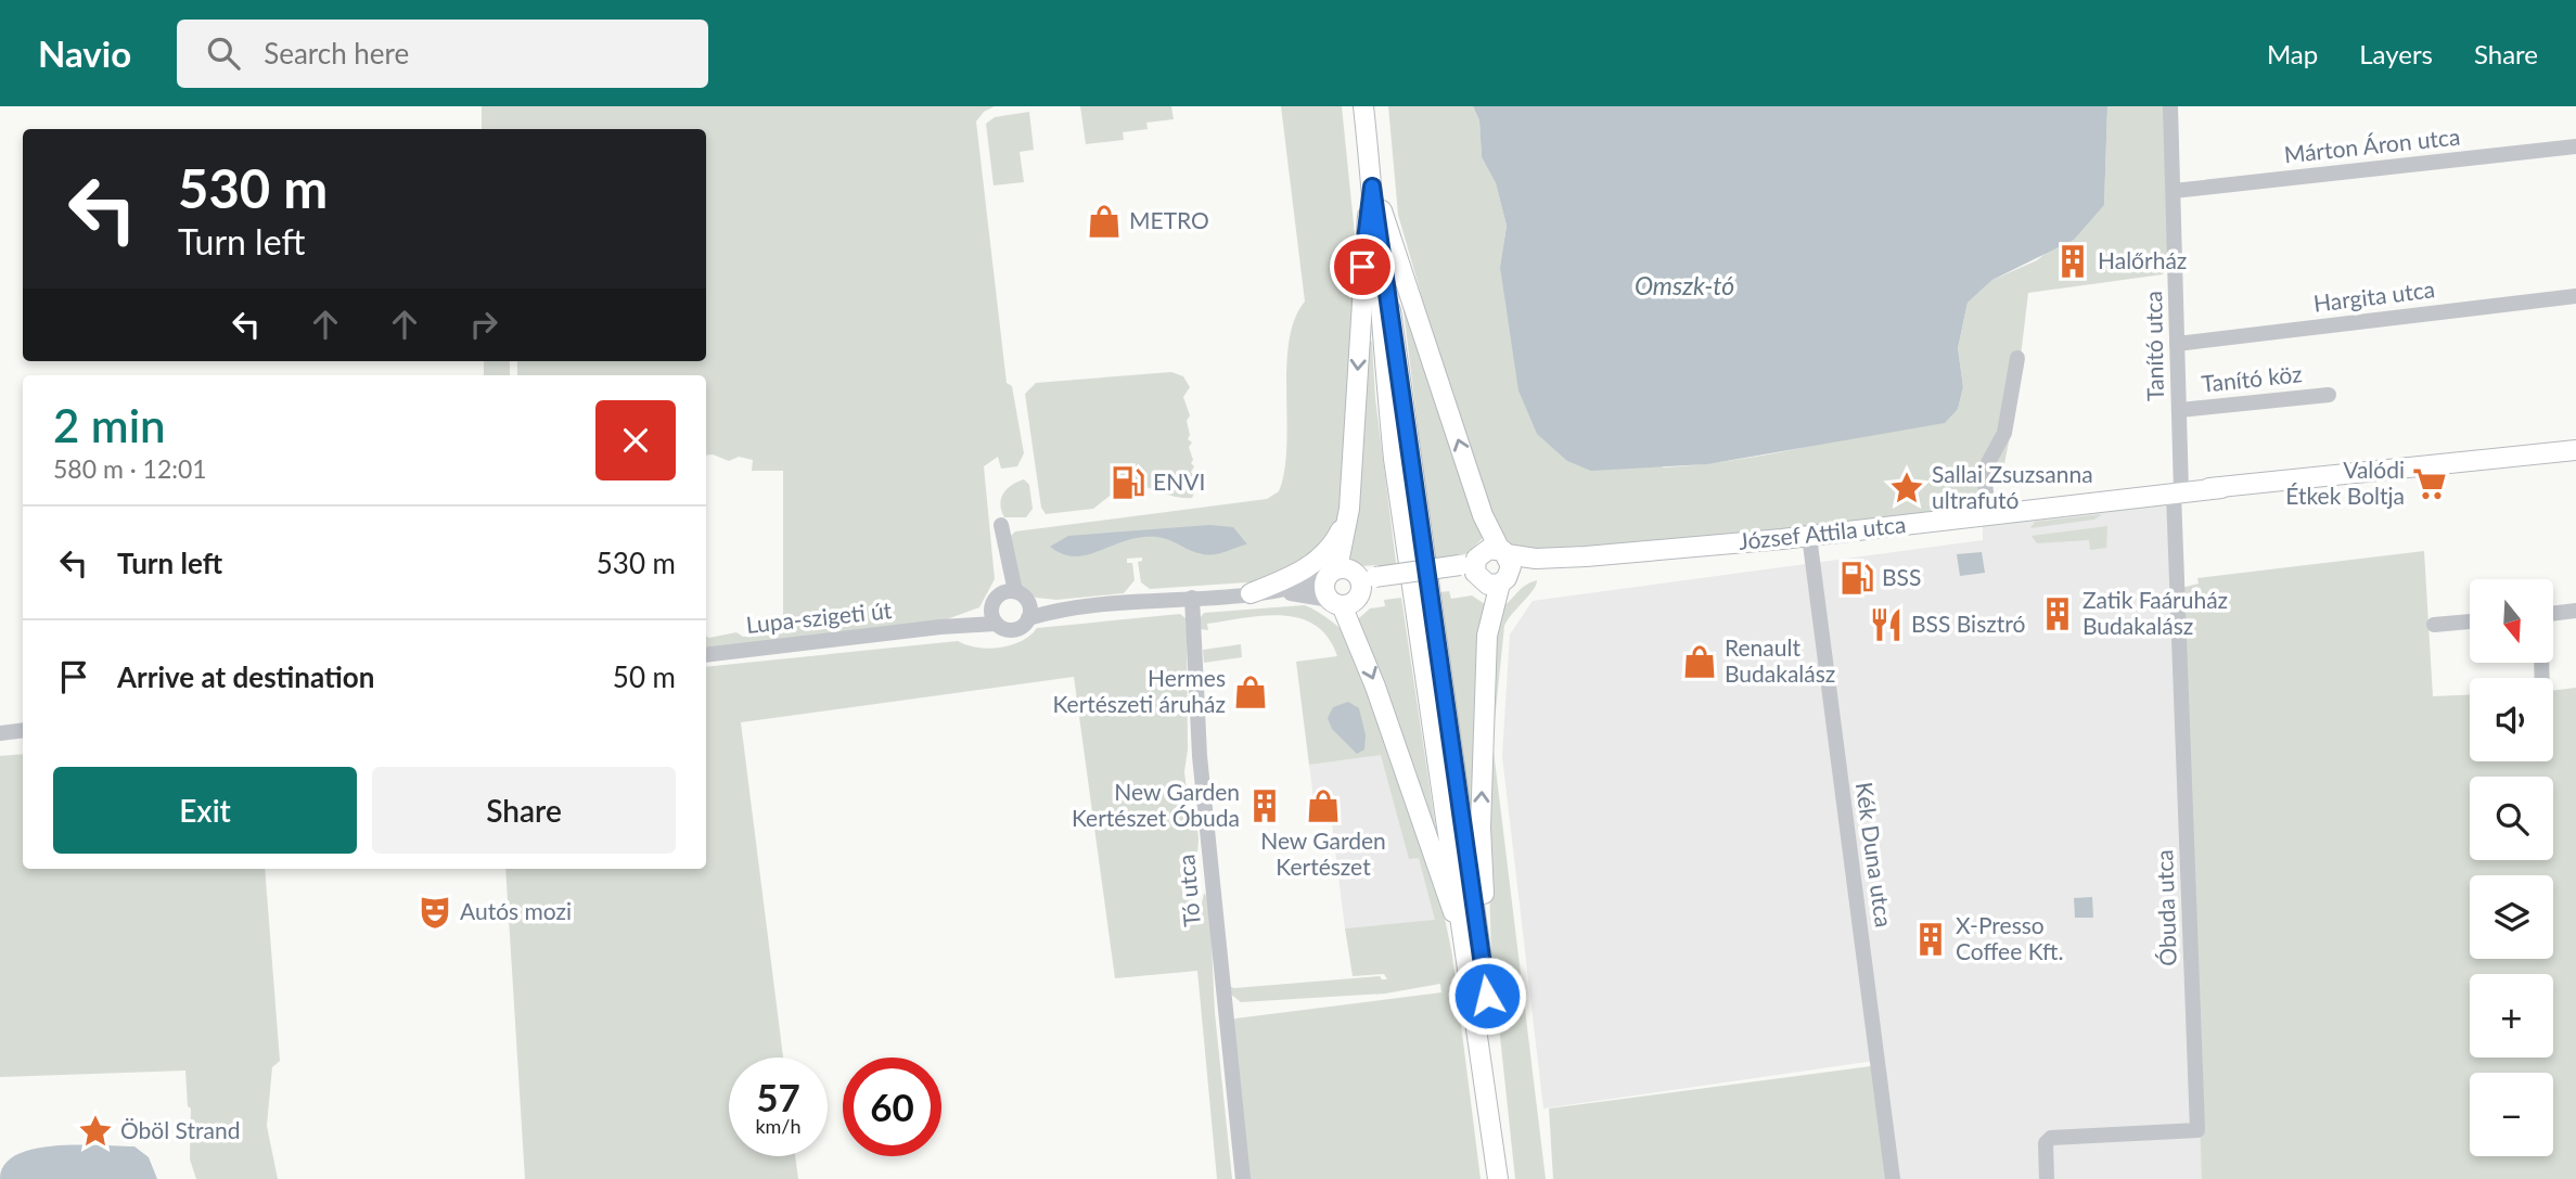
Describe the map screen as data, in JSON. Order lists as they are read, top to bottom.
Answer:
{
  "streets": {
    "main road": ["József Attila utca"],
    "street": [
      "Márton Áron utca",
      "Hargita utca",
      "Tanító utca",
      "Tanító köz",
      "Lupa-szigeti út",
      "Kék Duna utca",
      "Tó utca",
      "Óbuda utca"
    ]
  },
  "crossings": [
    ["Márton Áron utca", "Tanító utca"],
    ["Hargita utca", "Tanító utca"],
    ["Tanító utca", "Tanító köz"],
    ["Tanító utca", "József Attila utca"],
    ["Tanító utca", "Óbuda utca"],
    ["József Attila utca", "Kék Duna utca"],
    ["József Attila utca", "Óbuda utca"],
    ["Lupa-szigeti út", "Tó utca"]
  ],
  "water": ["Omszk-tó"],
  "places": {
    "shop": [
      "METRO",
      "Renault Budakalász",
      "Hermes Kertészeti áruház",
      "New Garden Kertészet"
    ],
    "building": [
      "Halőrház",
      "Zatik Faáruház Budakalász",
      "New Garden Kertészet Óbuda",
      "X-Presso Coffee Kft."
    ],
    "fuel station": ["ENVI", "BSS"],
    "supermarket": ["Valódi Étkek Boltja"],
    "place": ["Sallai Zsuzsanna ultrafutó", "Öböl Strand"],
    "restaurant": ["BSS Bisztró"],
    "theatre": ["Autós mozi"]
  },
  "north": "bottom",
  "page": {
    "header": "Navio",
    "search": "Search here",
    "nav": ["Map", "Layers", "Share"],
    "turn": ["530 m", "Turn left"],
    "heading": ["2 min", "580 m · 12:01"],
    "list": [
      {
        "name": "Turn left",
        "value": "530 m"
      },
      {
        "name": "Arrive at destination",
        "value": "50 m"
      }
    ],
    "map_buttons": ["+", "−"],
    "buttons": ["Exit", "Share"],
    "speed": "57 km/h",
    "limit": "60"
  }
}
